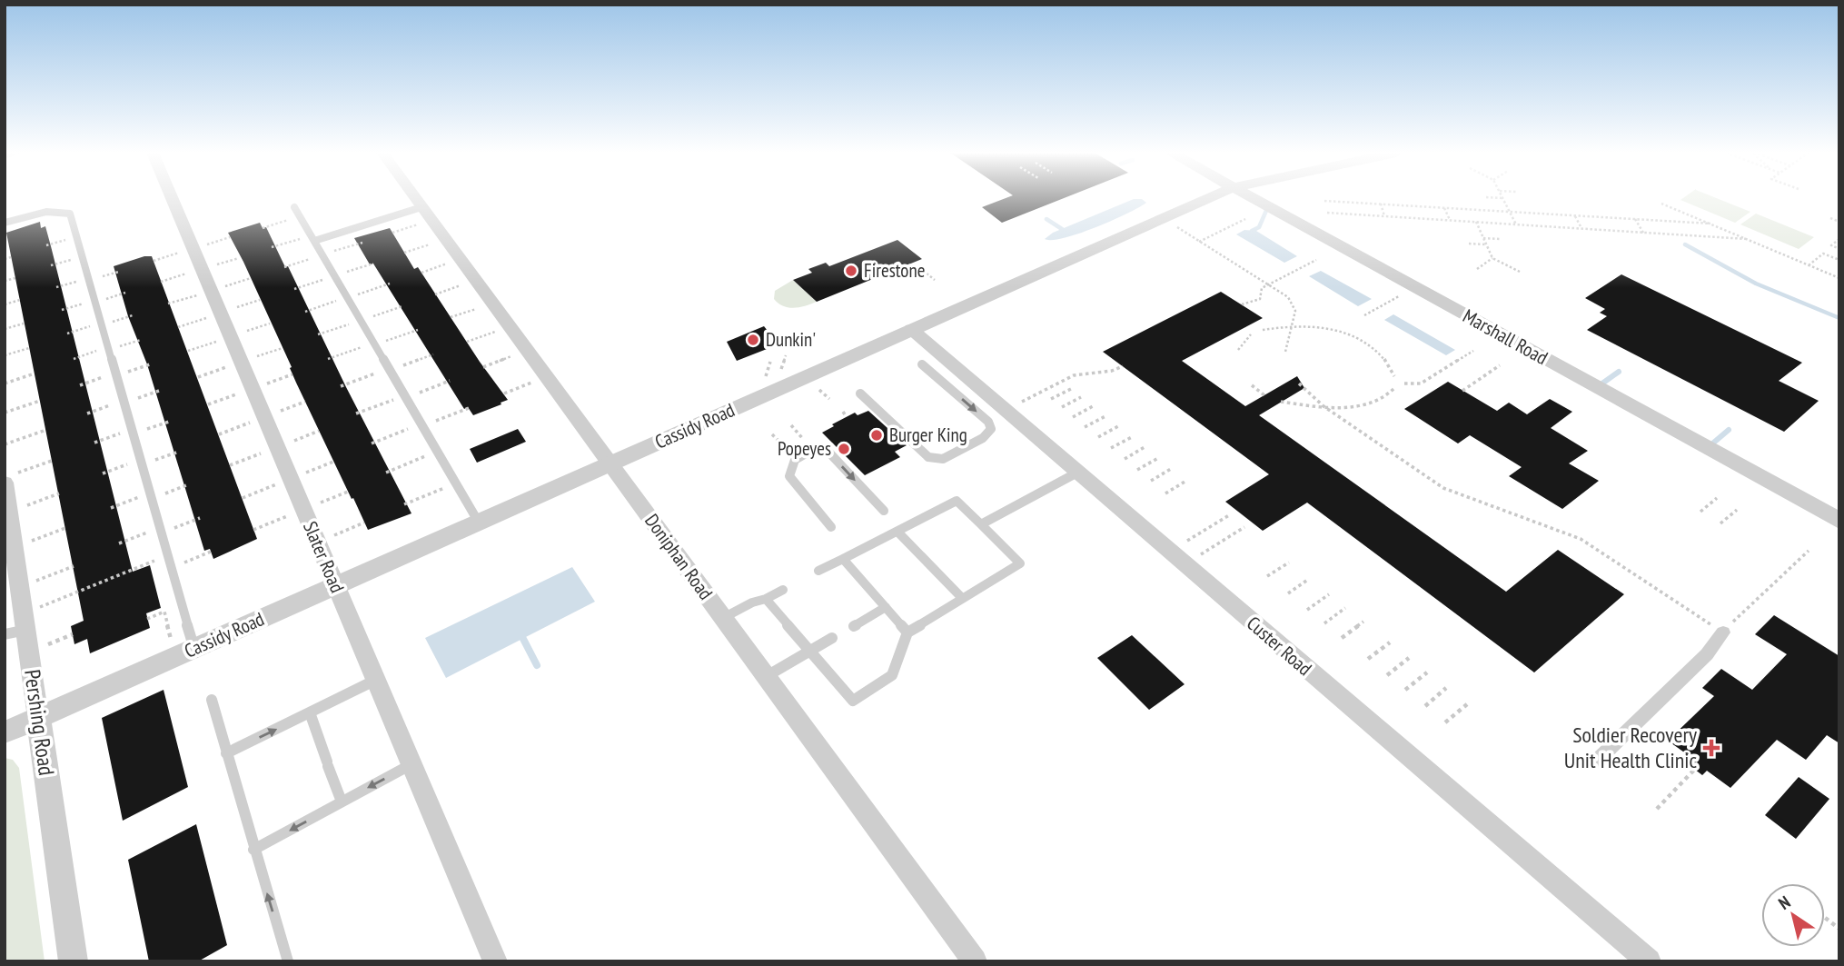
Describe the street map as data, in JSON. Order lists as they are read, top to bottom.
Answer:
{
  "streets": {
    "street": [
      "Marshall Road",
      "Cassidy Road",
      "Slater Road",
      "Doniphan Road",
      "Custer Road",
      "Pershing Road"
    ]
  },
  "crossings": [
    ["Cassidy Road", "Slater Road"],
    ["Cassidy Road", "Doniphan Road"],
    ["Cassidy Road", "Custer Road"],
    ["Cassidy Road", "Pershing Road"]
  ],
  "places": {
    "other": [
      "Firestone",
      "Dunkin'",
      "Burger King",
      "Popeyes"
    ],
    "health": ["Soldier Recovery Unit Health Clinic"]
  },
  "north": "top left"
}
